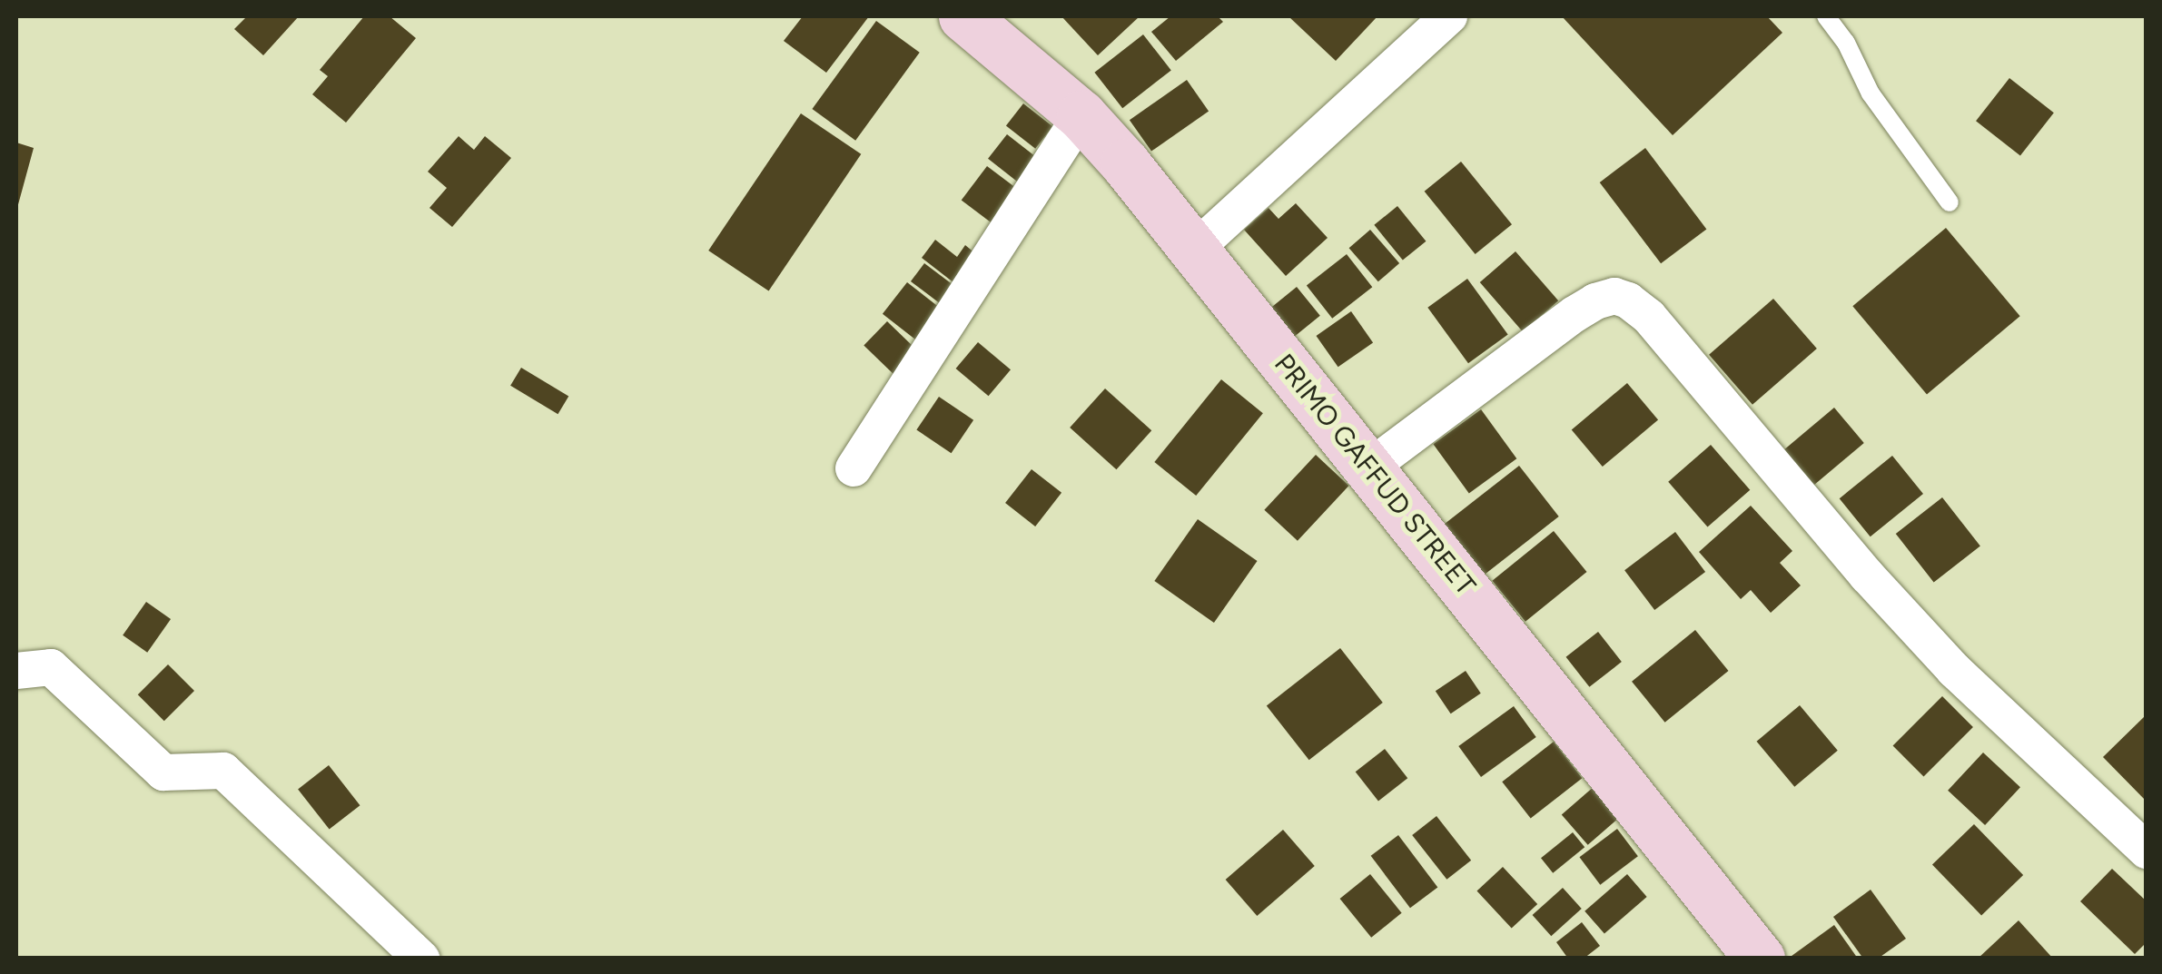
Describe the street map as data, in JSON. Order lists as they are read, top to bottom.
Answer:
{
  "streets": {
    "main road": ["PRIMO GAFFUD STREET"]
  }
}
